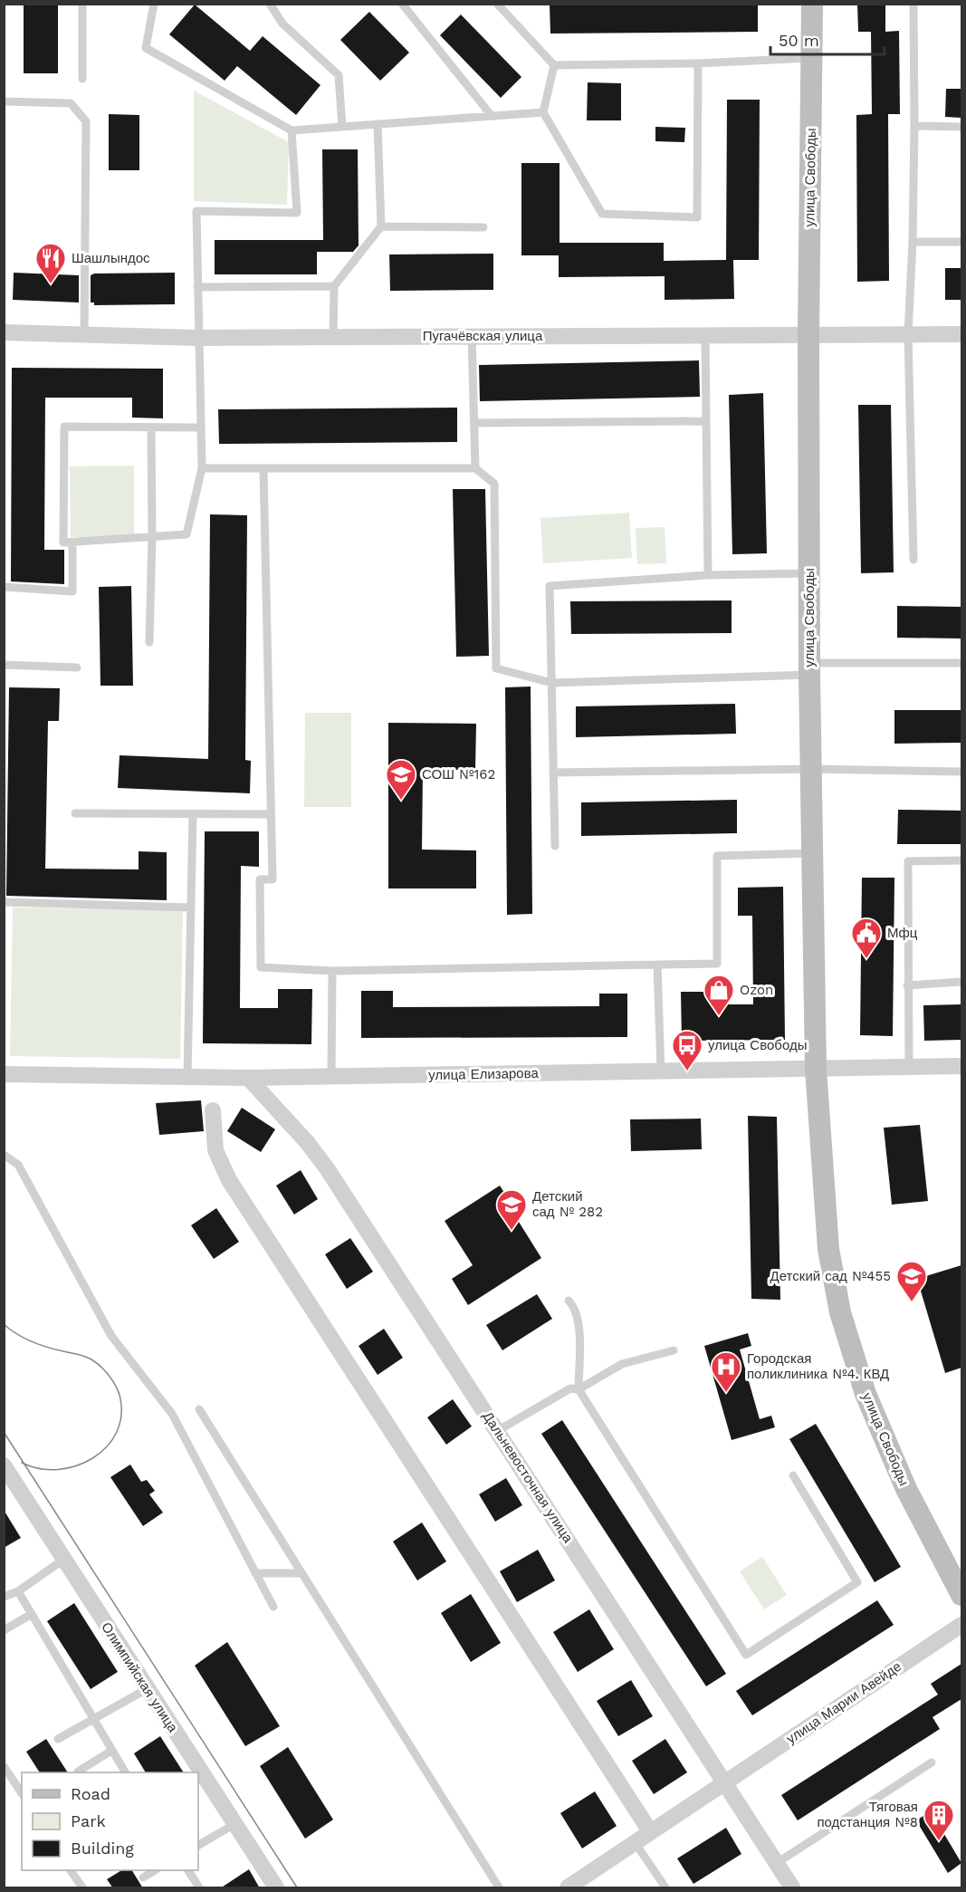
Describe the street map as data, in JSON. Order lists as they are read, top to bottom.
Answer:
{
  "streets": {
    "street": [
      "улица Свободы",
      "Пугачёвская улица",
      "улица Елизарова",
      "Дальневосточная улица",
      "Олимпийская улица",
      "улица Марии Авейде"
    ]
  },
  "crossings": [
    ["улица Свободы", "Пугачёвская улица"],
    ["улица Свободы", "улица Елизарова"],
    ["улица Елизарова", "Дальневосточная улица"],
    ["Дальневосточная улица", "улица Марии Авейде"]
  ],
  "places": {
    "restaurant": ["Шашлындос"],
    "school or university": ["СОШ №162", "Детский сад № 282", "Детский сад №455"],
    "public building": ["Мфц"],
    "shop": ["Ozon"],
    "bus stop": ["улица Свободы"],
    "hospital": ["Городская поликлиника №4. КВД"],
    "building": ["Тяговая подстанция №8"]
  },
  "legend": ["Road", "Park", "Building"],
  "scale_bar": "50 m"
}
